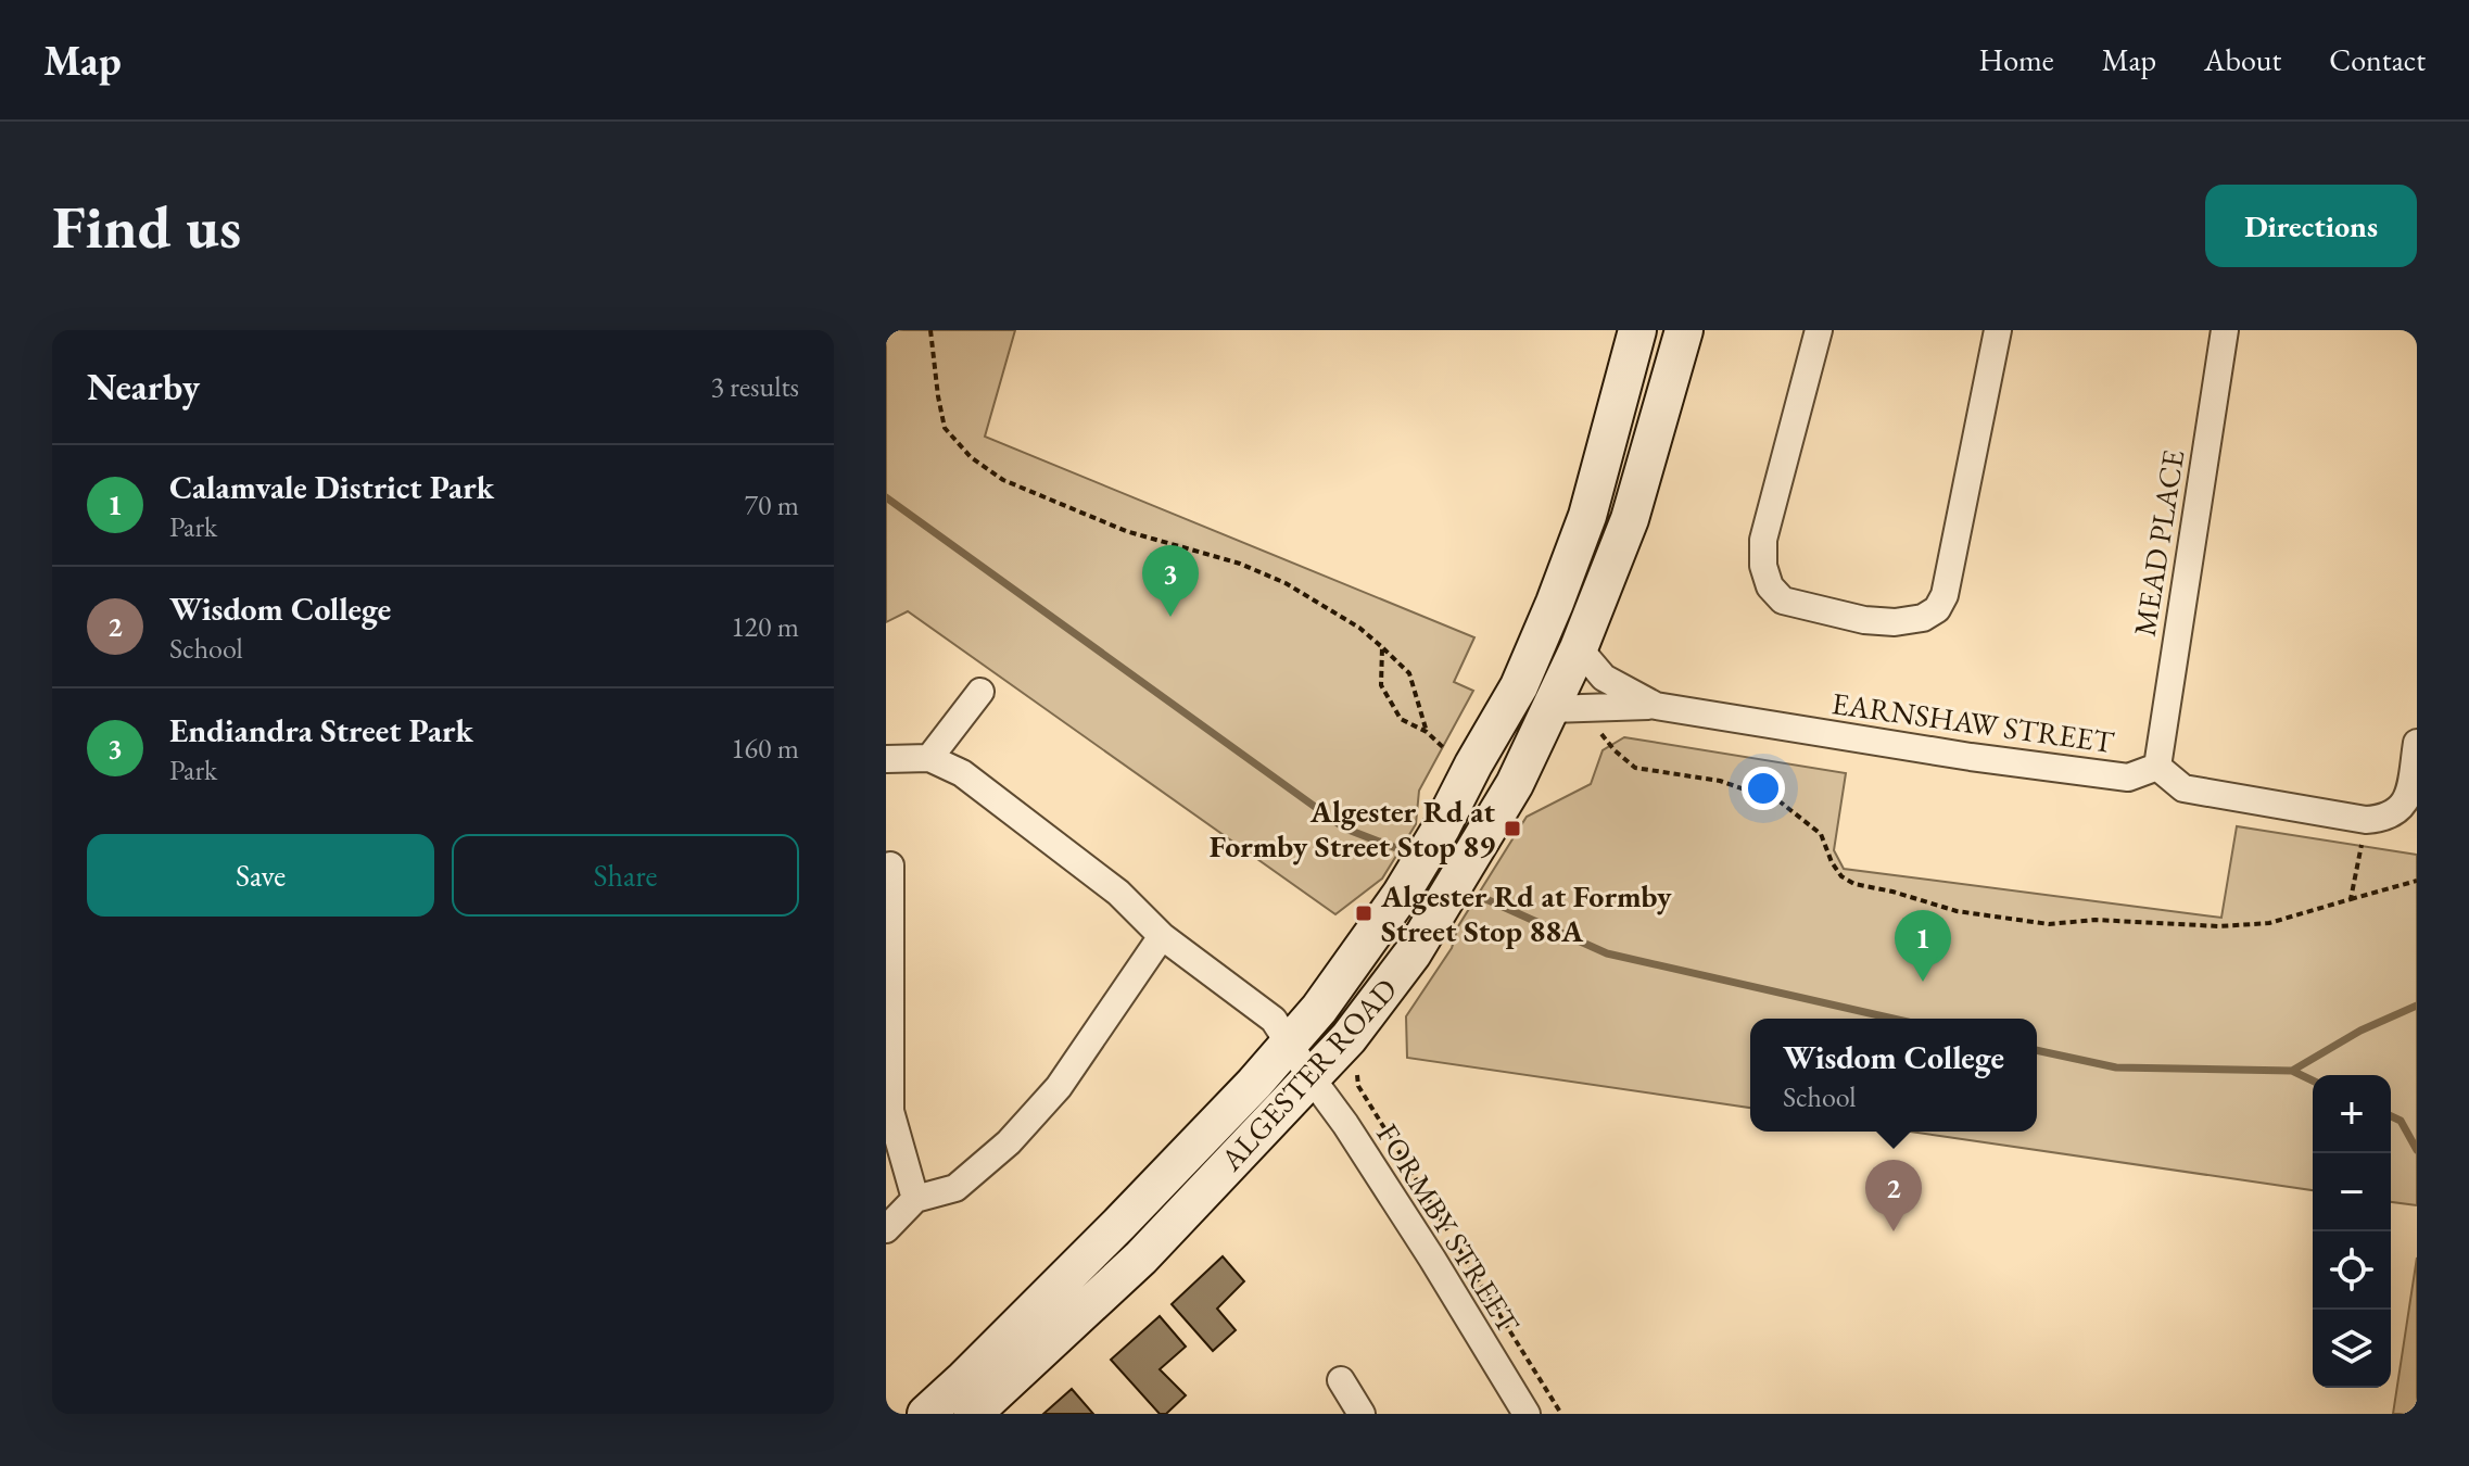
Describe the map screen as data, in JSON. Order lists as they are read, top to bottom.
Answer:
{
  "streets": {
    "main road": ["ALGESTER ROAD"],
    "street": ["MEAD PLACE", "EARNSHAW STREET", "FORMBY STREET"]
  },
  "crossings": [
    ["MEAD PLACE", "EARNSHAW STREET"],
    ["EARNSHAW STREET", "ALGESTER ROAD"],
    ["ALGESTER ROAD", "FORMBY STREET"]
  ],
  "places": {
    "transit": ["Algester Rd at Formby Street Stop 89", "Algester Rd at Formby Street Stop 88A"]
  },
  "page": {
    "header": "Map",
    "nav": [
      "Home",
      "Map",
      "About",
      "Contact"
    ],
    "buttons": [
      "Directions",
      ["Save", "Share"]
    ],
    "title": "Find us",
    "heading": ["Nearby", "3 results"],
    "list": [
      {
        "mark": "1",
        "name": "Calamvale District Park",
        "note": "Park",
        "value": "70 m"
      },
      {
        "mark": "2",
        "name": "Wisdom College",
        "note": "School",
        "value": "120 m"
      },
      {
        "mark": "3",
        "name": "Endiandra Street Park",
        "note": "Park",
        "value": "160 m"
      }
    ],
    "pins": ["3", "1", "2"],
    "popup": ["Wisdom College", "School"],
    "map_buttons": ["+", "−"]
  }
}
